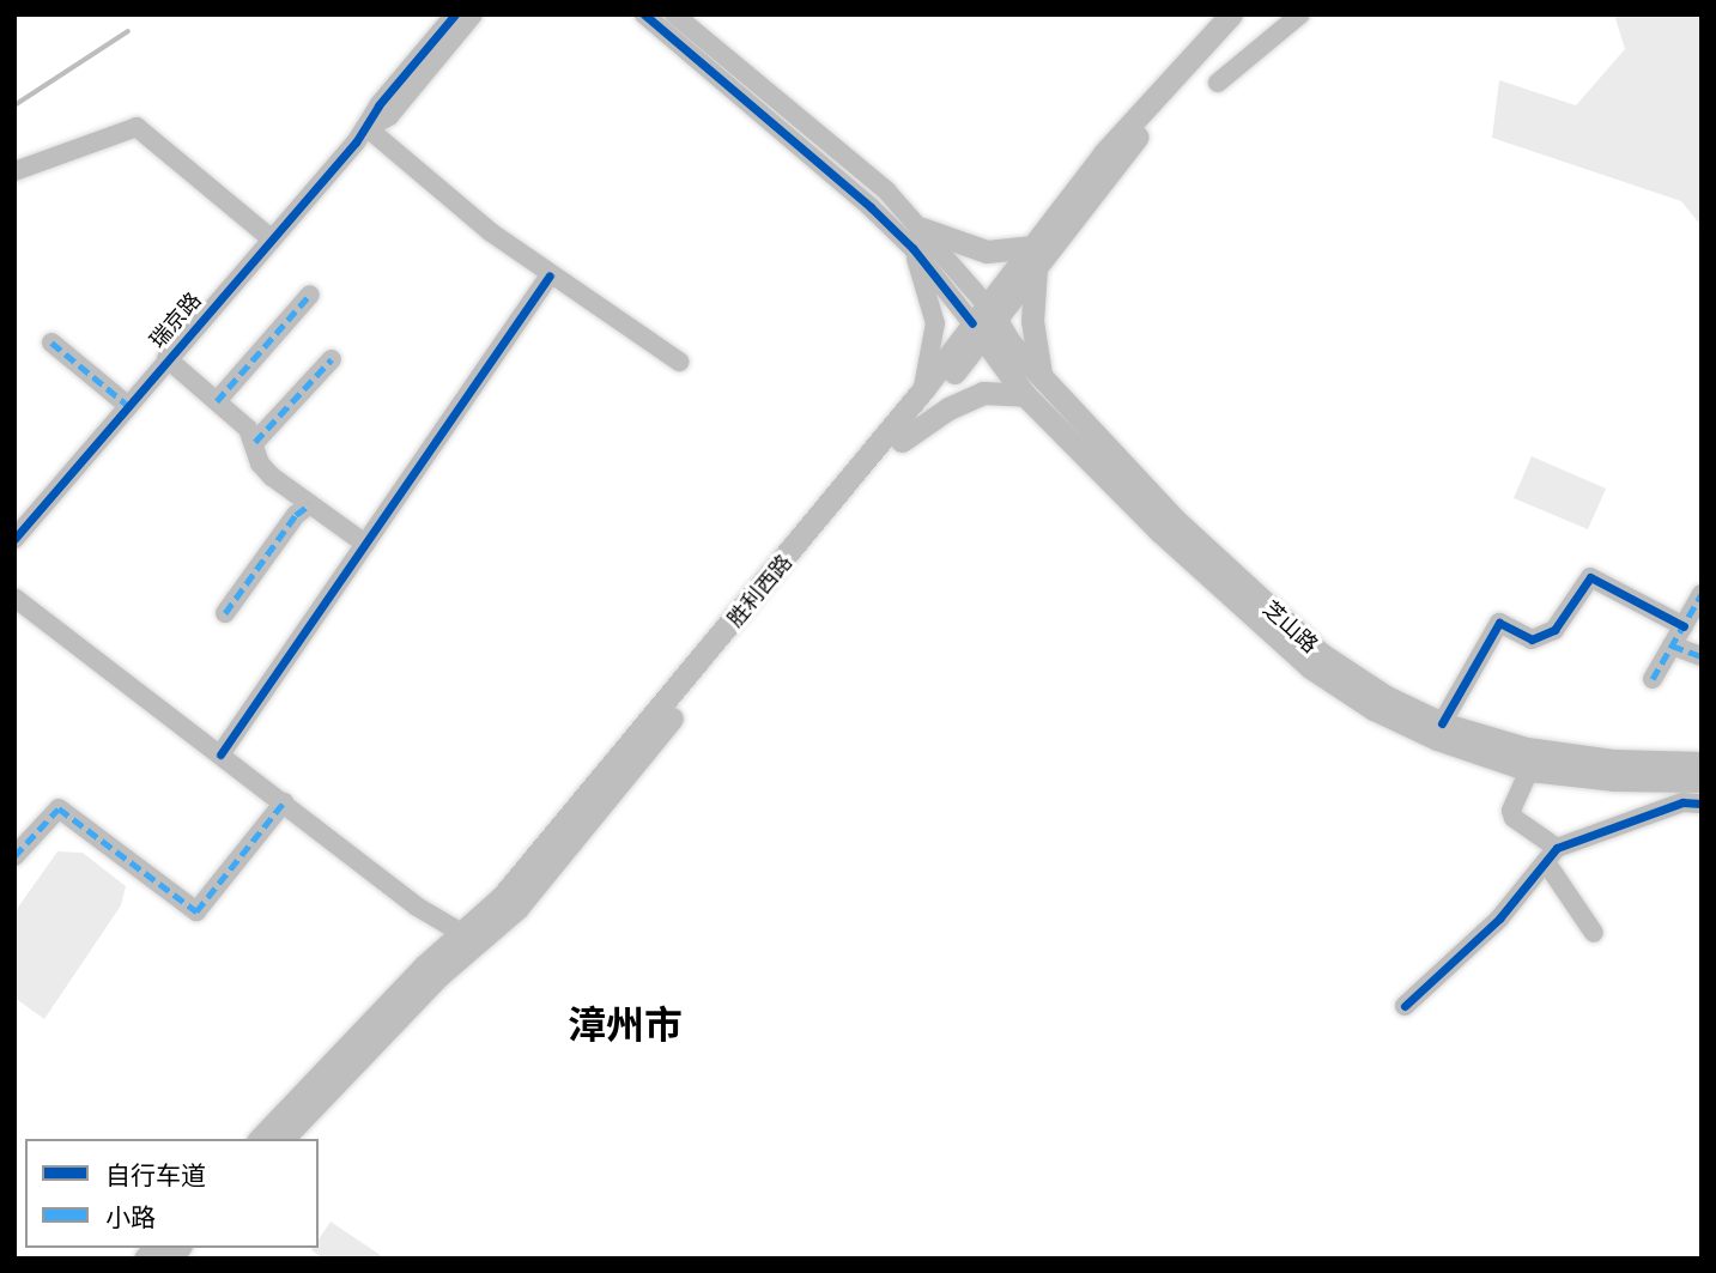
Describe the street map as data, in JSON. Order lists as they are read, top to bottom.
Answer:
{
  "streets": {
    "main road": ["胜利西路", "芝山路"],
    "street": ["瑞京路"]
  },
  "crossings": [
    ["胜利西路", "芝山路"]
  ],
  "districts": ["漳州市"],
  "legend": ["自行车道", "小路"]
}
